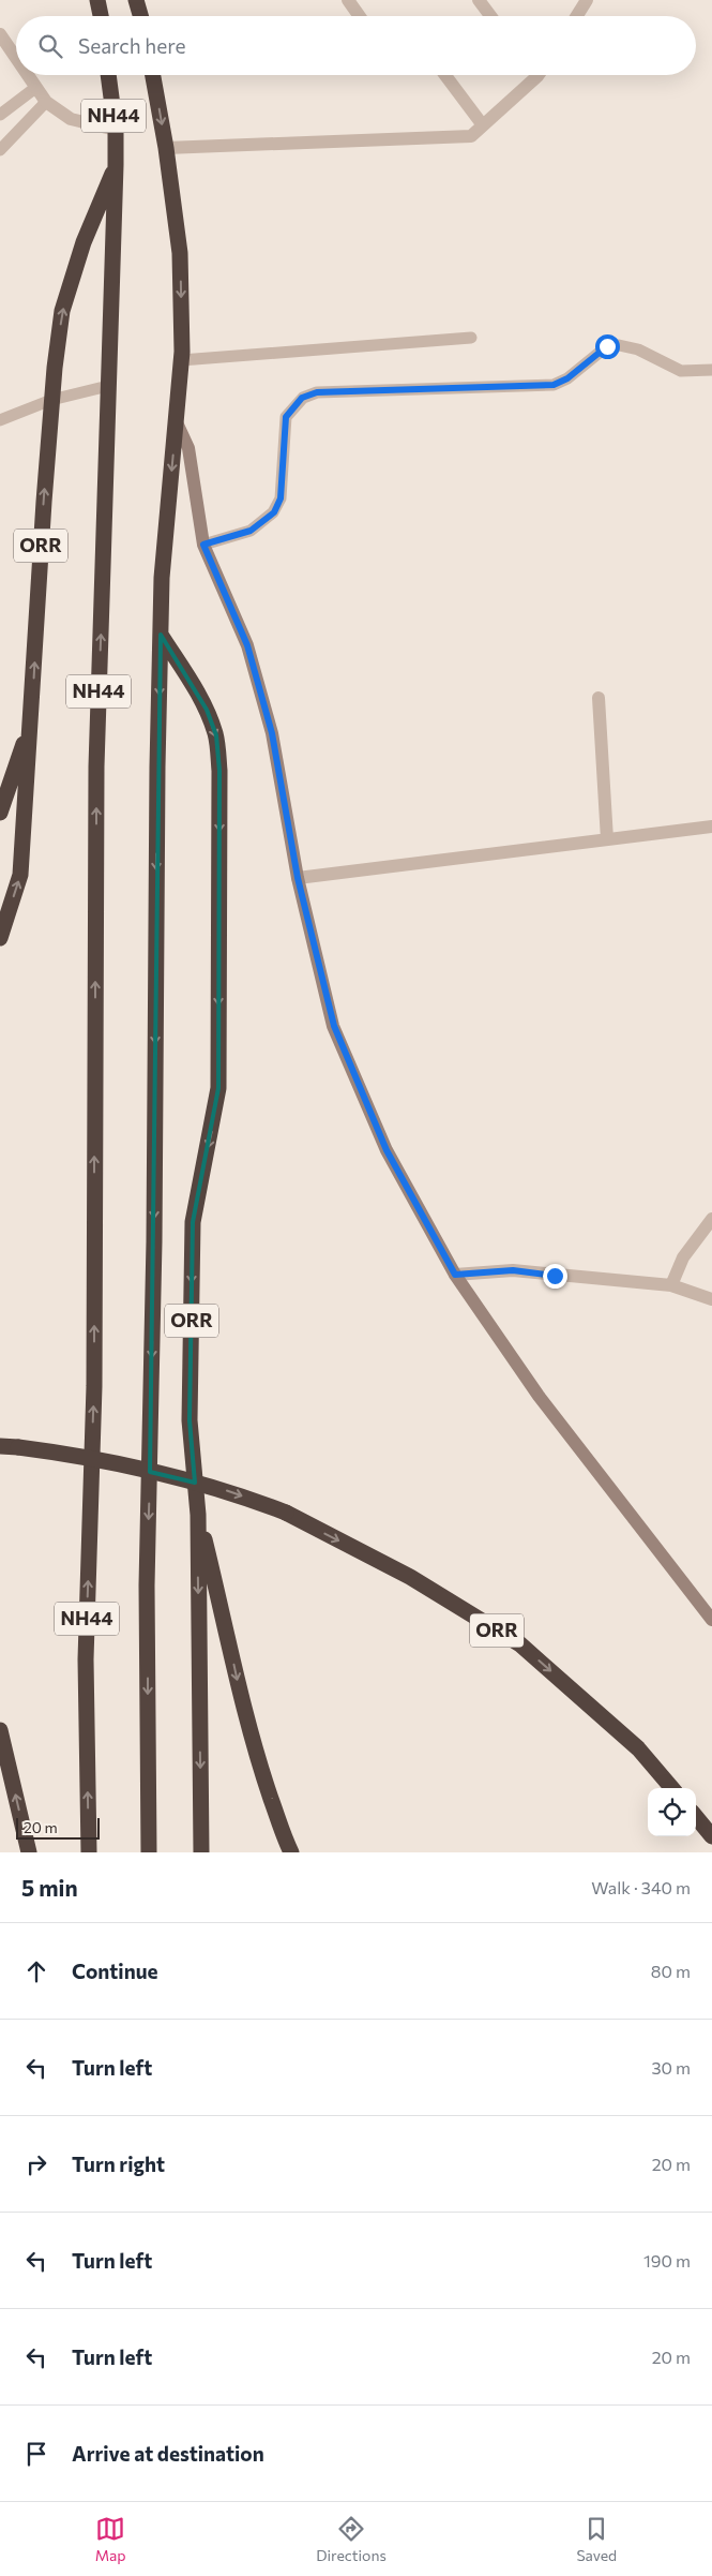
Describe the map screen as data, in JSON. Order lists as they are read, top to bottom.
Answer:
{
  "streets": {
    "highway": ["NH44", "ORR"]
  },
  "crossings": [
    ["NH44", "ORR"]
  ],
  "scale_bar": "20 m",
  "page": {
    "search": "Search here",
    "scale": "20 m",
    "heading": ["5 min", "Walk · 340 m"],
    "list": [
      ["Continue", "80 m"],
      ["Turn left", "30 m"],
      ["Turn right", "20 m"],
      ["Turn left", "190 m"],
      ["Turn left", "20 m"],
      "Arrive at destination"
    ],
    "nav": ["Map", "Directions", "Saved"]
  }
}
